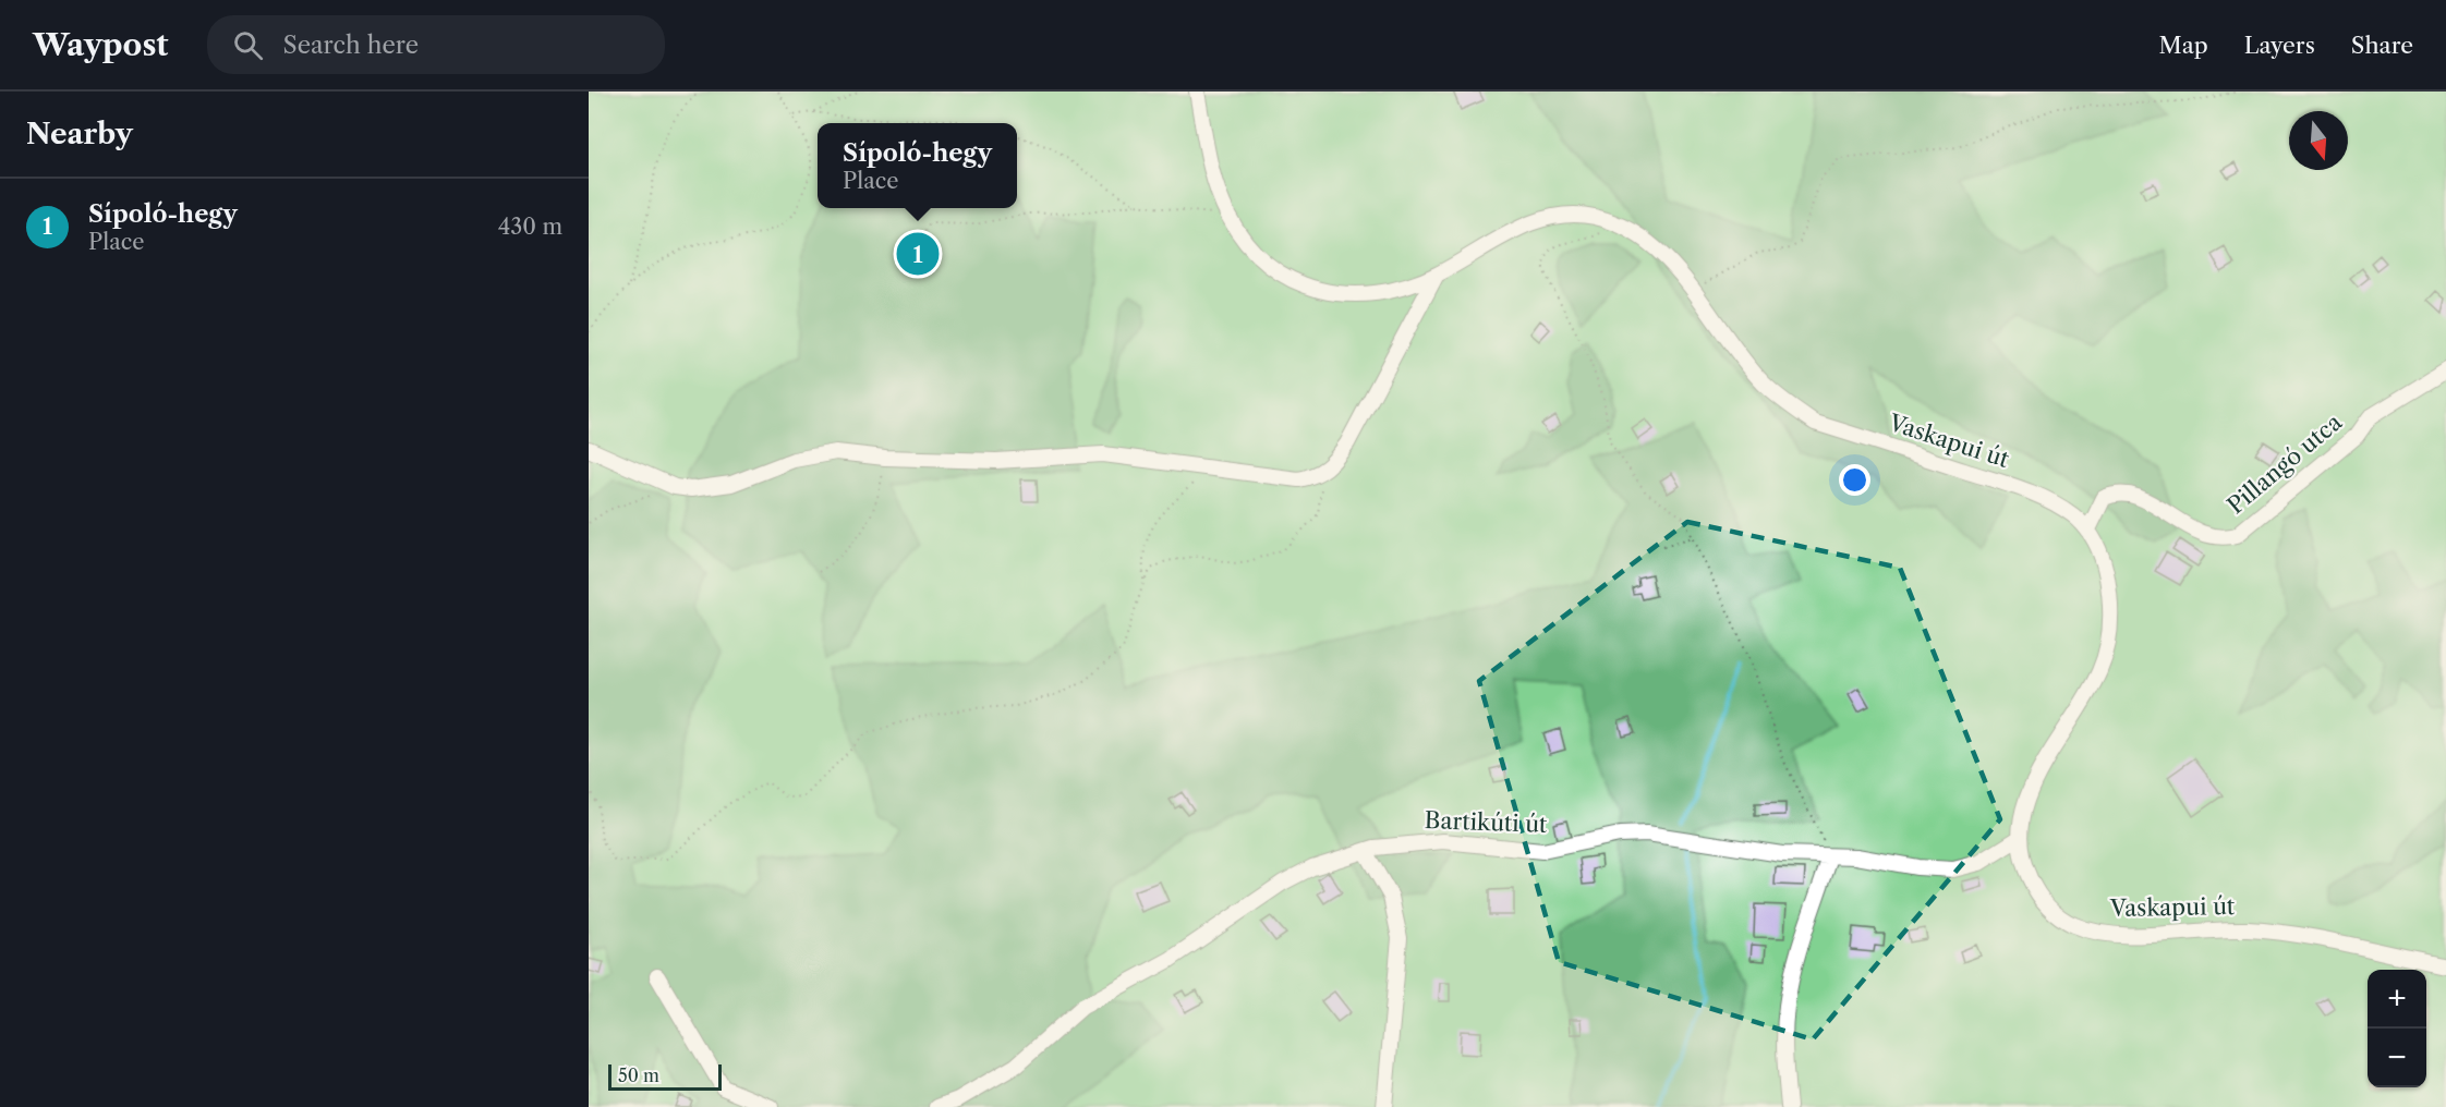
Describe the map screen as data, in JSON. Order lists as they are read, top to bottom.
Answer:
{
  "streets": {
    "street": ["Vaskapui út", "Pillangó utca", "Bartikúti út"]
  },
  "crossings": [
    ["Vaskapui út", "Pillangó utca"],
    ["Vaskapui út", "Bartikúti út"]
  ],
  "scale_bar": "50 m",
  "north": "bottom",
  "page": {
    "header": "Waypost",
    "search": "Search here",
    "nav": ["Map", "Layers", "Share"],
    "heading": "Nearby",
    "popup": ["Sípoló-hegy", "Place"],
    "list": [
      {
        "mark": "1",
        "name": "Sípoló-hegy",
        "note": "Place",
        "value": "430 m"
      }
    ],
    "pins": "1",
    "map_buttons": ["+", "−"],
    "scale": "50 m"
  }
}
